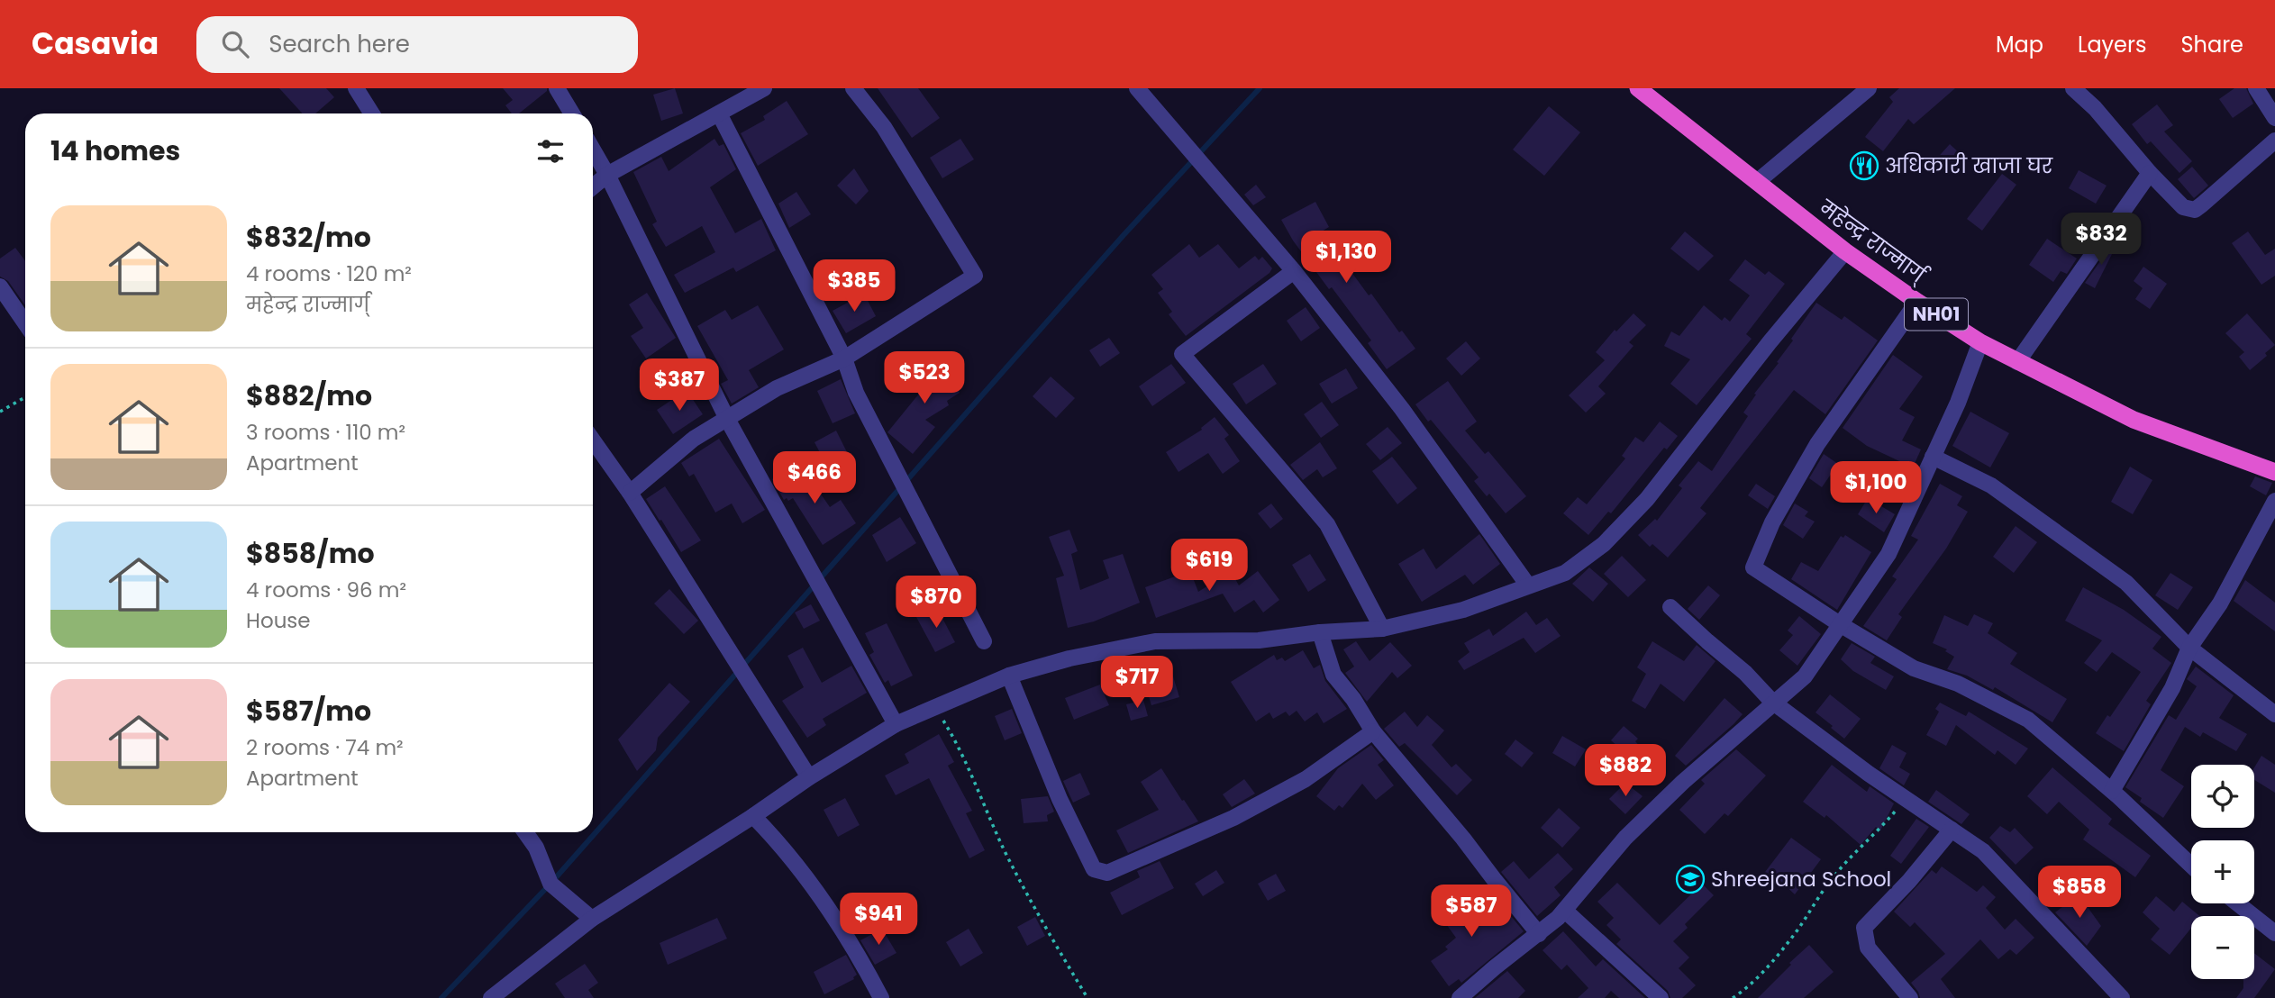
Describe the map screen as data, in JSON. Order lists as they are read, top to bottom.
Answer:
{
  "streets": {
    "highway": ["महेन्द्र राज्मार्ग्", "NH01"]
  },
  "places": {
    "restaurant": ["अधिकारी खाजा घर"],
    "school or university": ["Shreejana School"]
  },
  "page": {
    "header": "Casavia",
    "search": "Search here",
    "nav": ["Map", "Layers", "Share"],
    "heading": "14 homes",
    "list": [
      {
        "name": "$832/mo",
        "note": "4 rooms · 120 m² · महेन्द्र राज्मार्ग्"
      },
      {
        "name": "$882/mo",
        "note": "3 rooms · 110 m² · Apartment"
      },
      {
        "name": "$858/mo",
        "note": "4 rooms · 96 m² · House"
      },
      {
        "name": "$587/mo",
        "note": "2 rooms · 74 m² · Apartment"
      }
    ],
    "price": [
      "$832",
      "$1,130",
      "$385",
      "$523",
      "$387",
      "$466",
      "$1,100",
      "$619",
      "$870",
      "$717",
      "$882",
      "$858",
      "$587",
      "$941"
    ],
    "map_buttons": ["+", "−"]
  }
}
